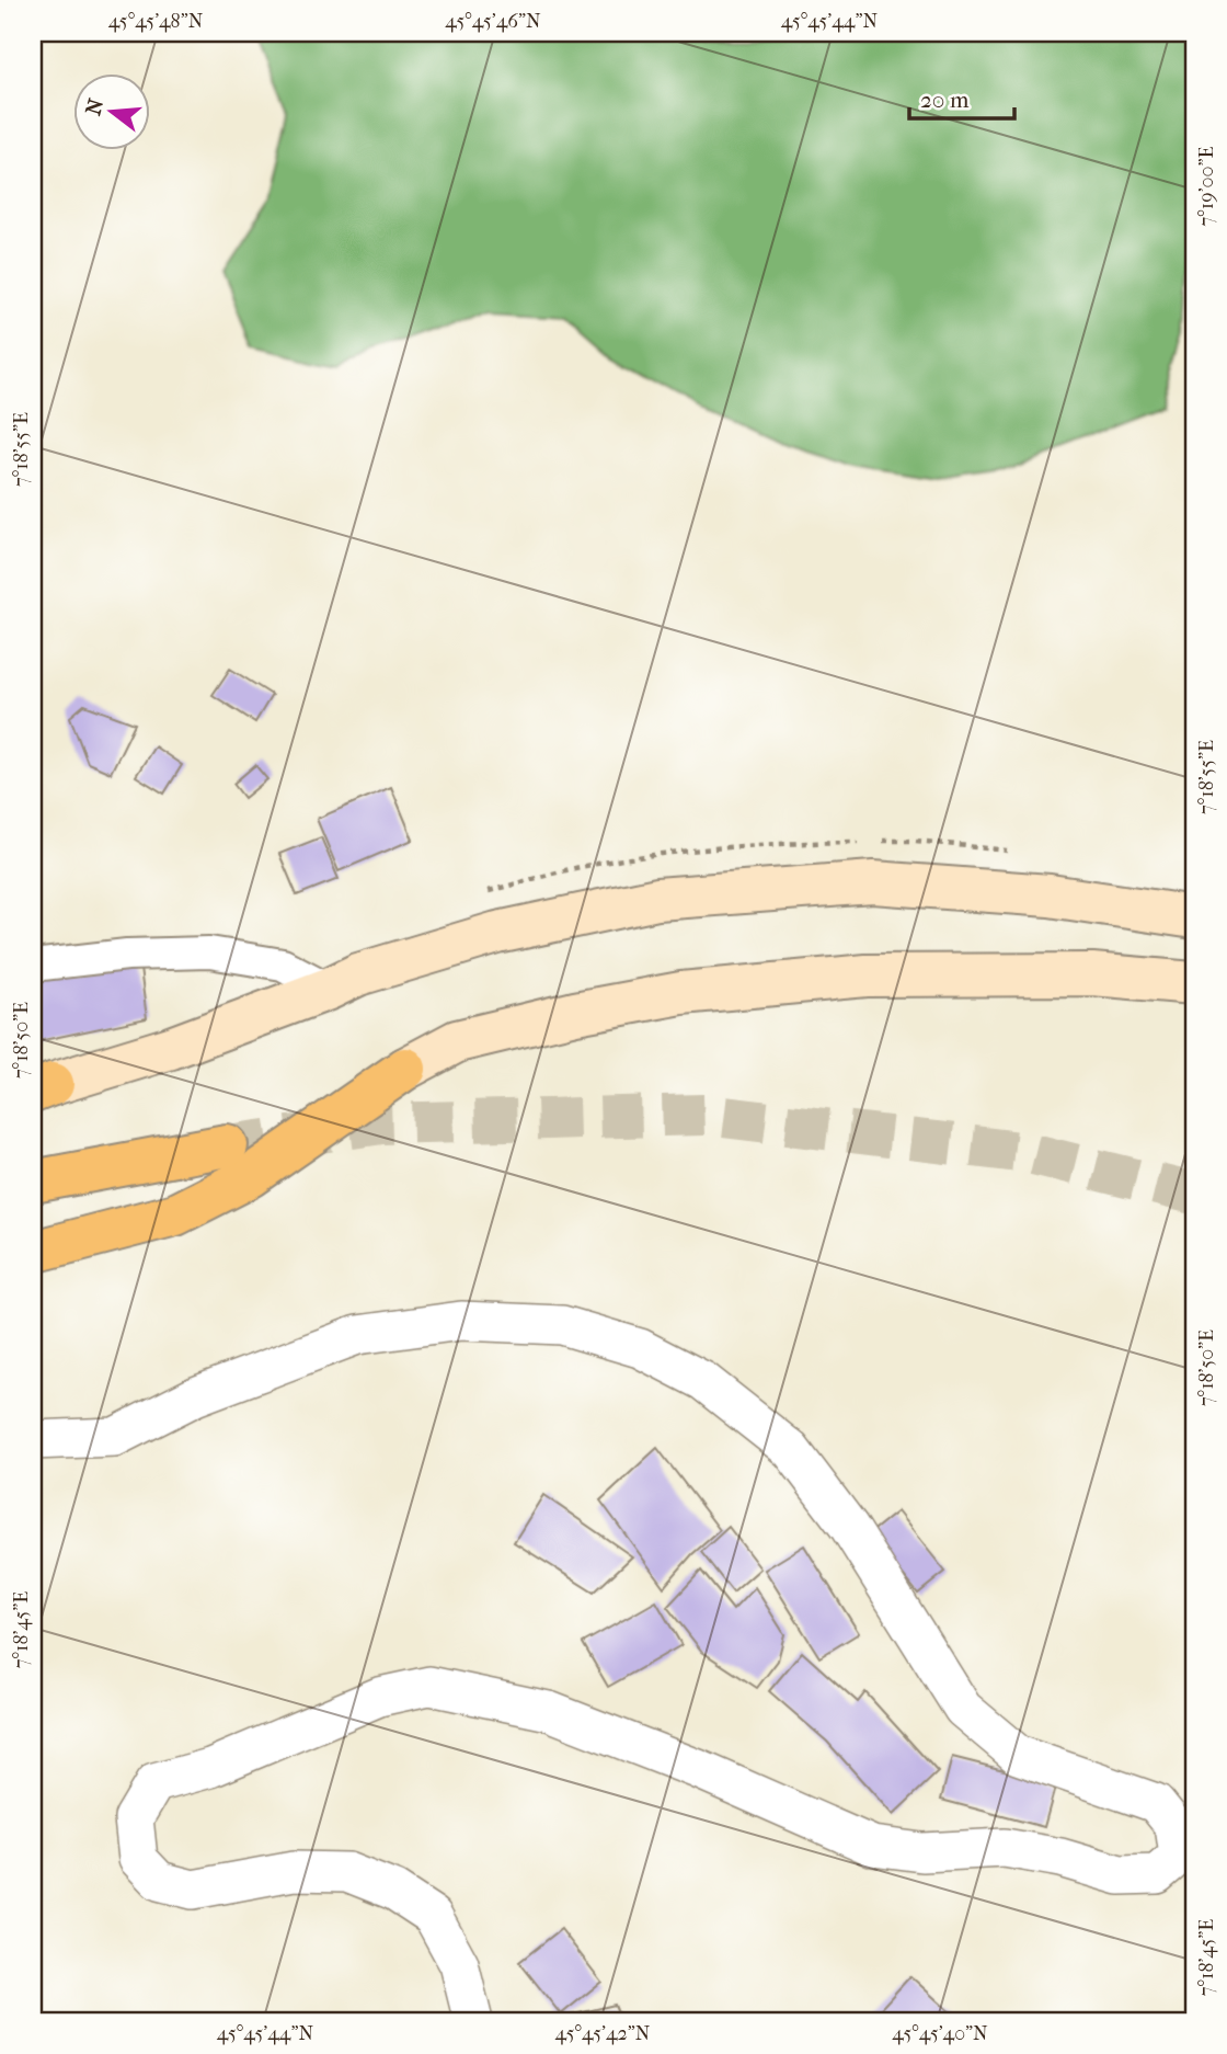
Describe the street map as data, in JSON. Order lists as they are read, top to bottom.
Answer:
{
  "scale_bar": "20 m",
  "north": "left",
  "coordinates": [
    "45°45'48\"N",
    "45°45'46\"N",
    "45°45'44\"N",
    "7°19'00\"E",
    "7°18'55\"E",
    "7°18'50\"E",
    "7°18'45\"E",
    "45°45'42\"N",
    "45°45'40\"N"
  ]
}
